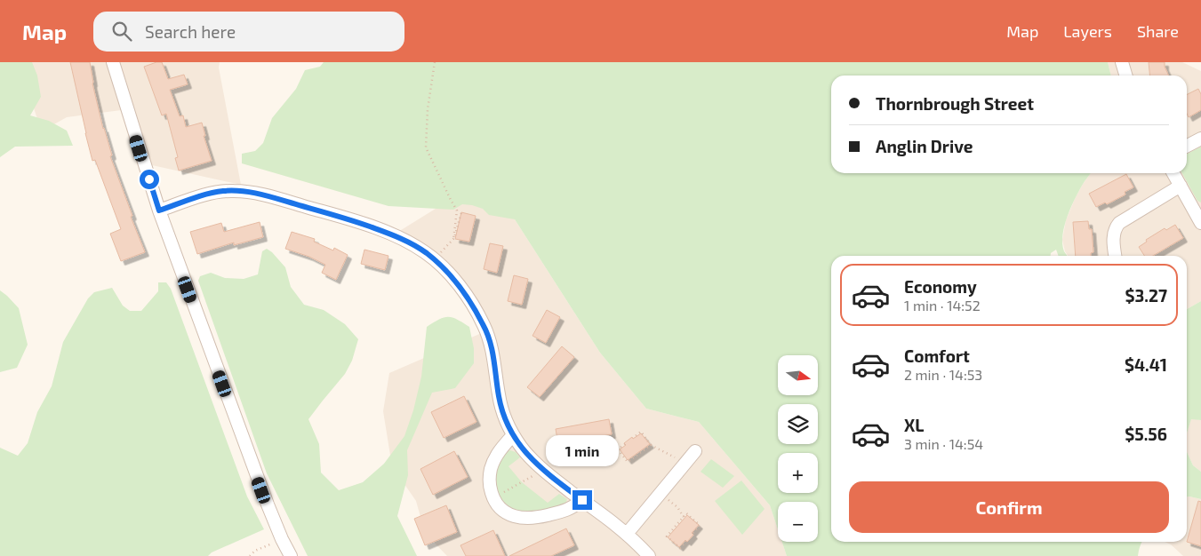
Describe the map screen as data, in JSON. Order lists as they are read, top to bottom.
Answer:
{
  "north": "right",
  "page": {
    "header": "Map",
    "search": "Search here",
    "nav": ["Map", "Layers", "Share"],
    "banner": ["Thornbrough Street", "Anglin Drive"],
    "list": [
      {
        "name": "Economy",
        "note": "1 min · 14:52",
        "value": "$3.27"
      },
      {
        "name": "Comfort",
        "note": "2 min · 14:53",
        "value": "$4.41"
      },
      {
        "name": "XL",
        "note": "3 min · 14:54",
        "value": "$5.56"
      }
    ],
    "map_buttons": ["+", "−"],
    "bubble": "1 min",
    "buttons": "Confirm"
  }
}
